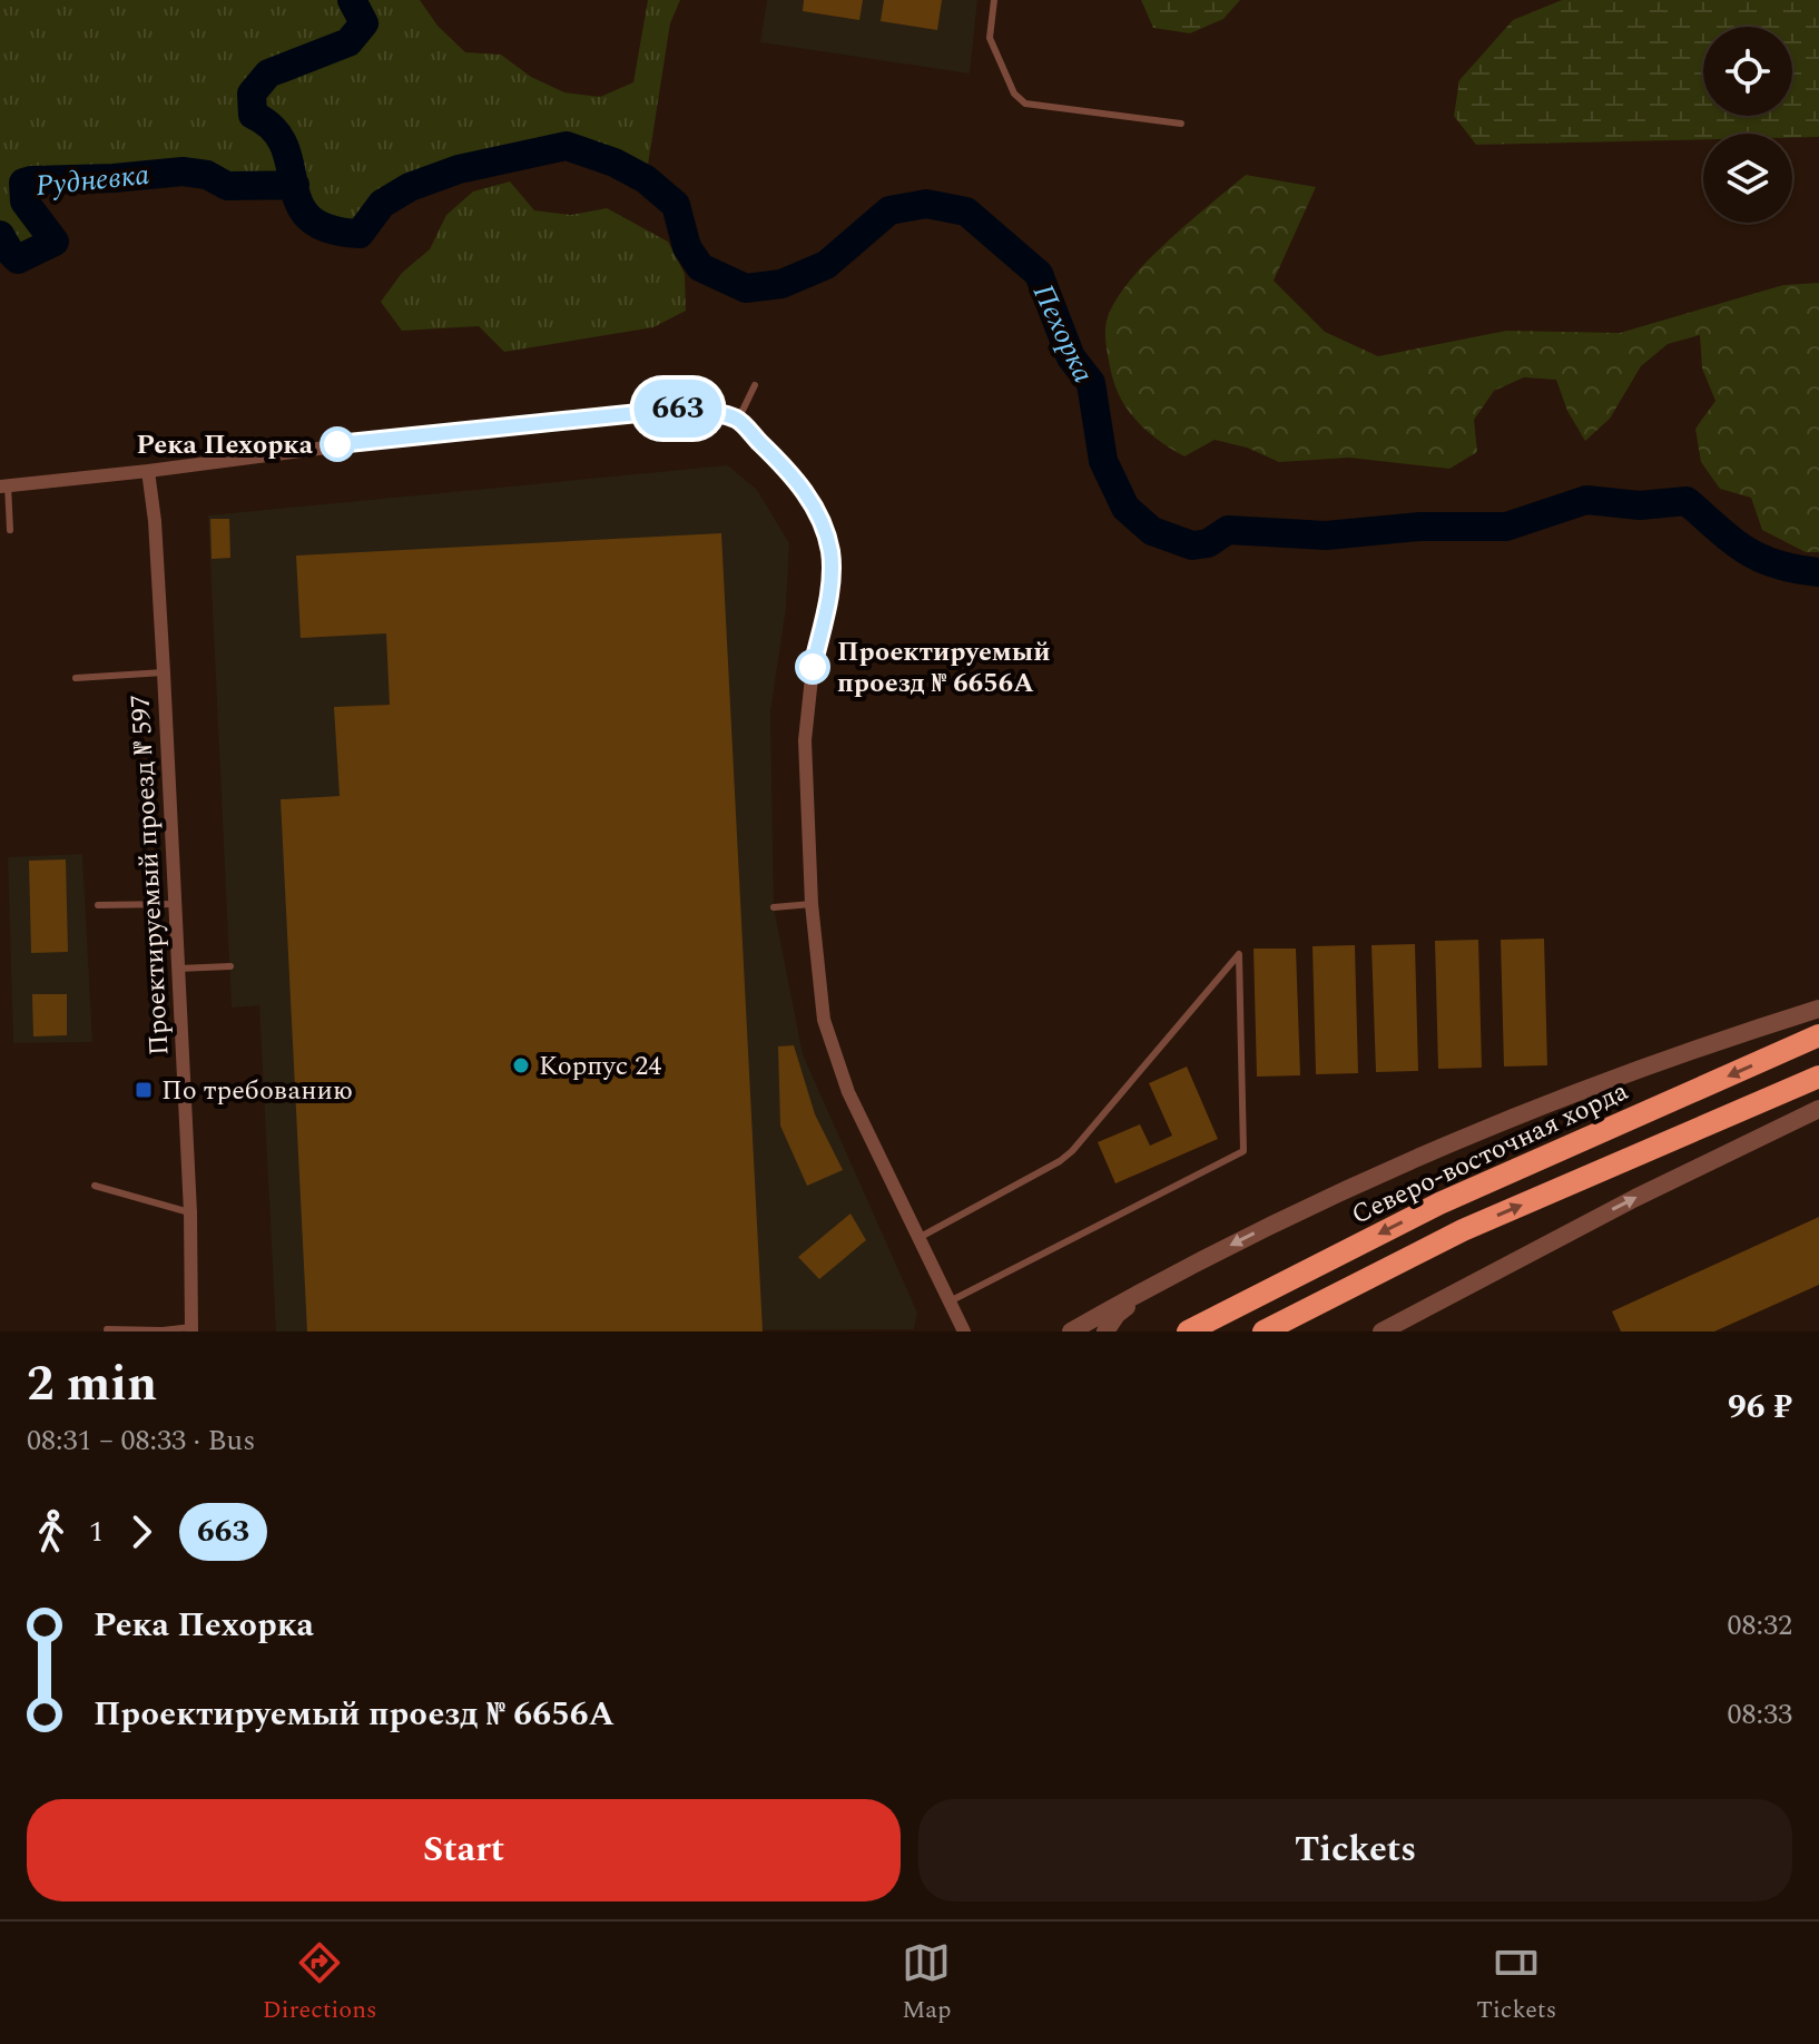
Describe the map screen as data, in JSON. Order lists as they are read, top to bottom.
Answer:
{
  "streets": {
    "highway": ["Северо-восточная хорда"],
    "street": ["Проектируемый проезд № 597"]
  },
  "water": ["Рудневка", "Пехорка"],
  "places": {
    "other": ["Река Пехорка", "Проектируемый проезд № 6656А", "Корпус 24"],
    "transit": ["По требованию"]
  },
  "lines": ["bus line 663"],
  "page": {
    "on_map": "663",
    "heading": ["2 min", "08:31 – 08:33 · Bus", "96 ₽"],
    "legs": ["1", "663"],
    "list": [
      {
        "name": "Река Пехорка",
        "value": "08:32"
      },
      {
        "name": "Проектируемый проезд № 6656А",
        "value": "08:33"
      }
    ],
    "buttons": ["Start", "Tickets"],
    "tabs": ["Directions", "Map", "Tickets"]
  }
}
